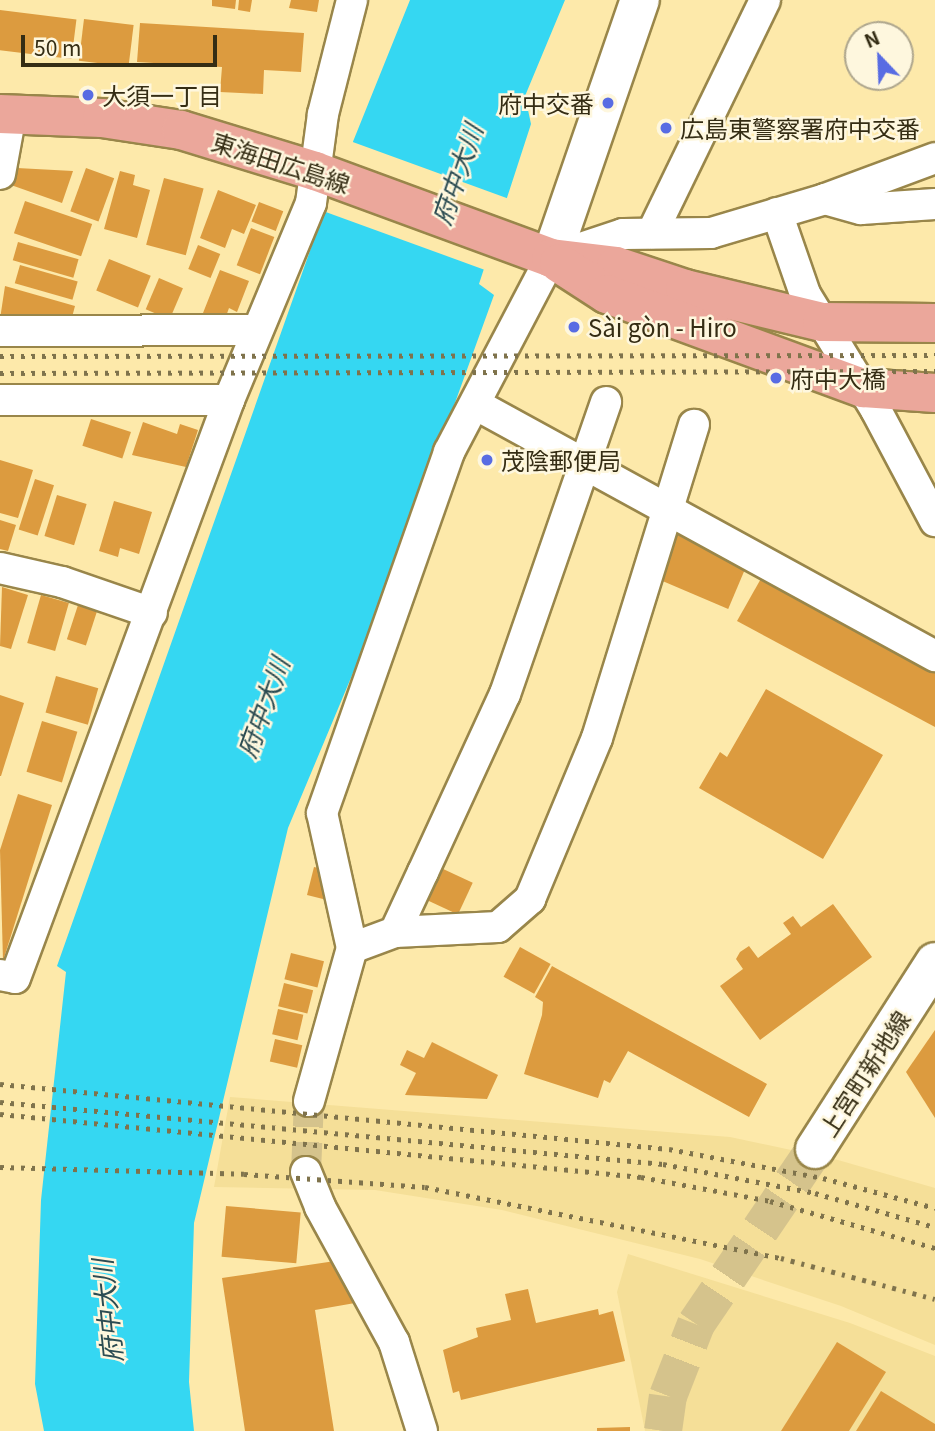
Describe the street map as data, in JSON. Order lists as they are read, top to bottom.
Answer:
{
  "streets": {
    "main road": ["東海田広島線"],
    "street": ["上宮町新地線"]
  },
  "water": ["府中大川"],
  "places": [
    "大須一丁目",
    "府中交番",
    "広島東警察署府中交番",
    "Sài gòn - Hiro",
    "府中大橋",
    "茂陰郵便局"
  ],
  "scale_bar": "50 m",
  "north": "top left"
}
